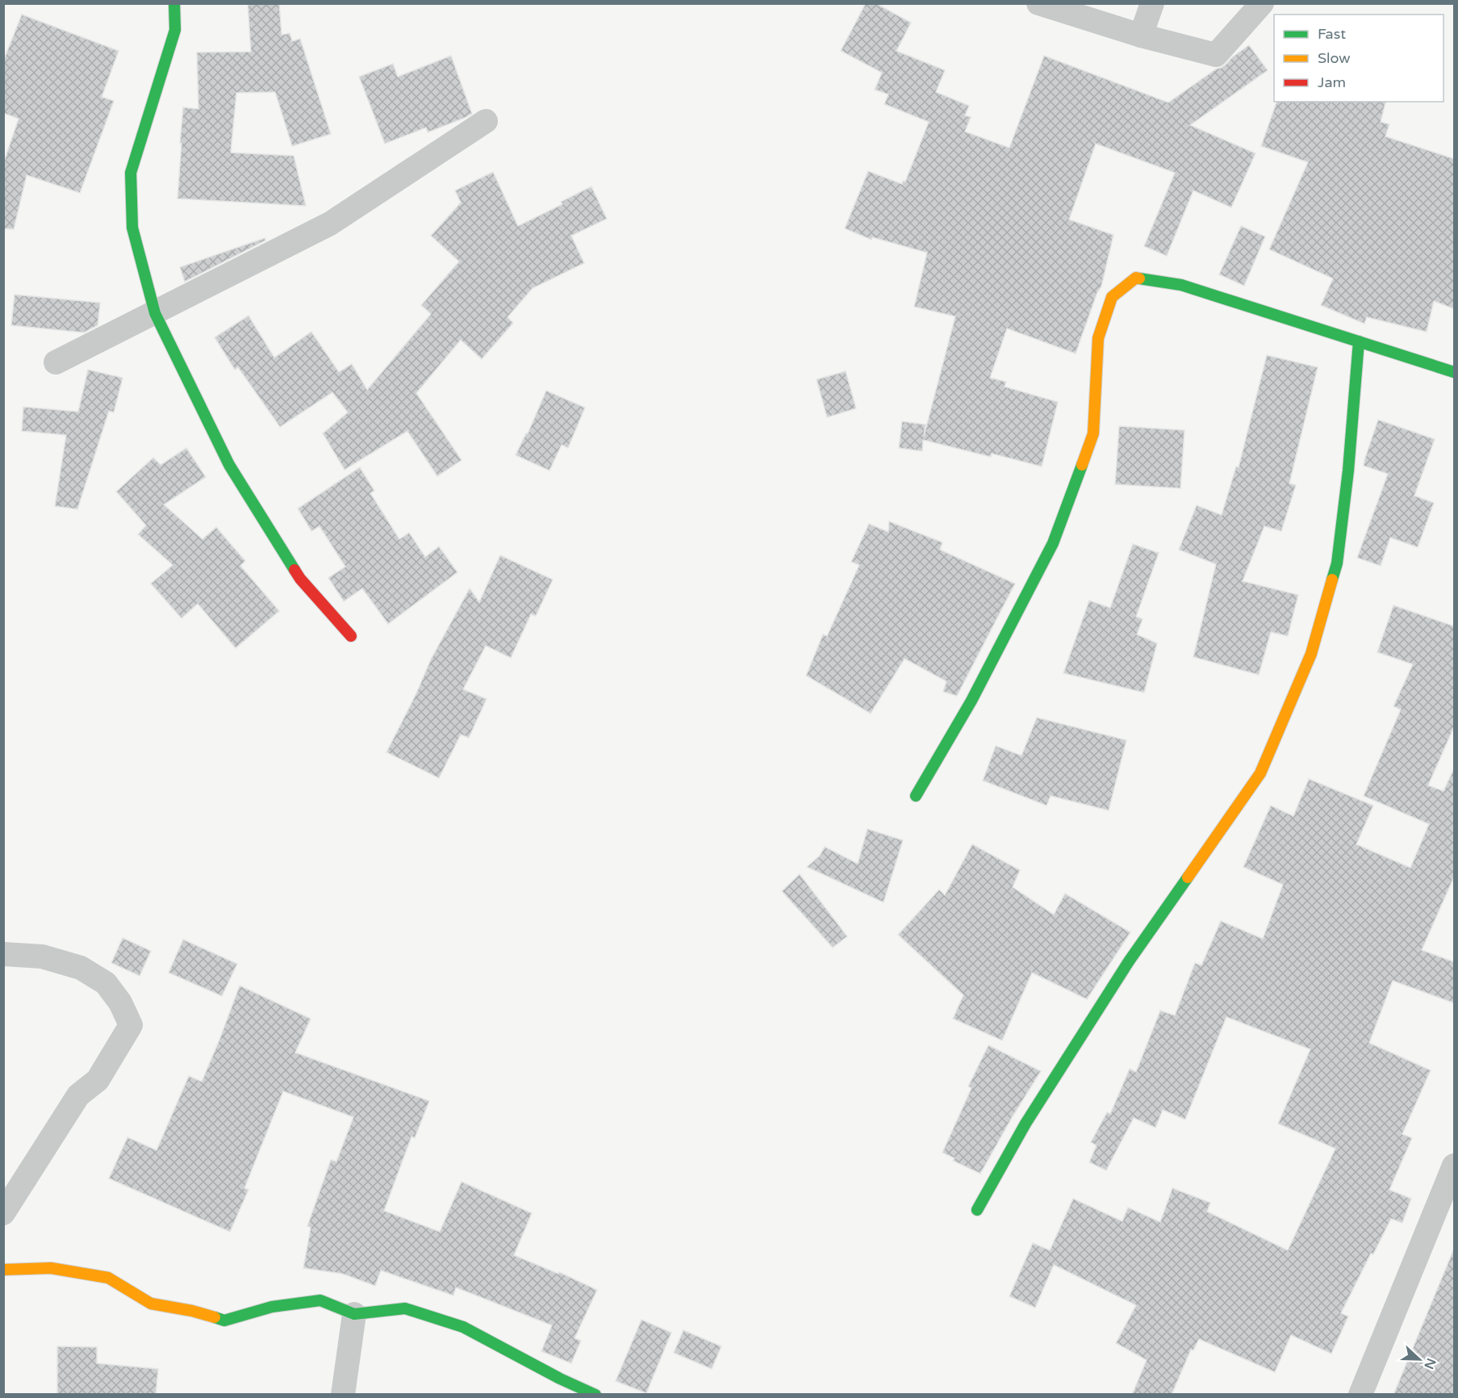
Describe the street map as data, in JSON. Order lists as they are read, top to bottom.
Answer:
{
  "legend": ["Fast", "Slow", "Jam"],
  "north": "right"
}
